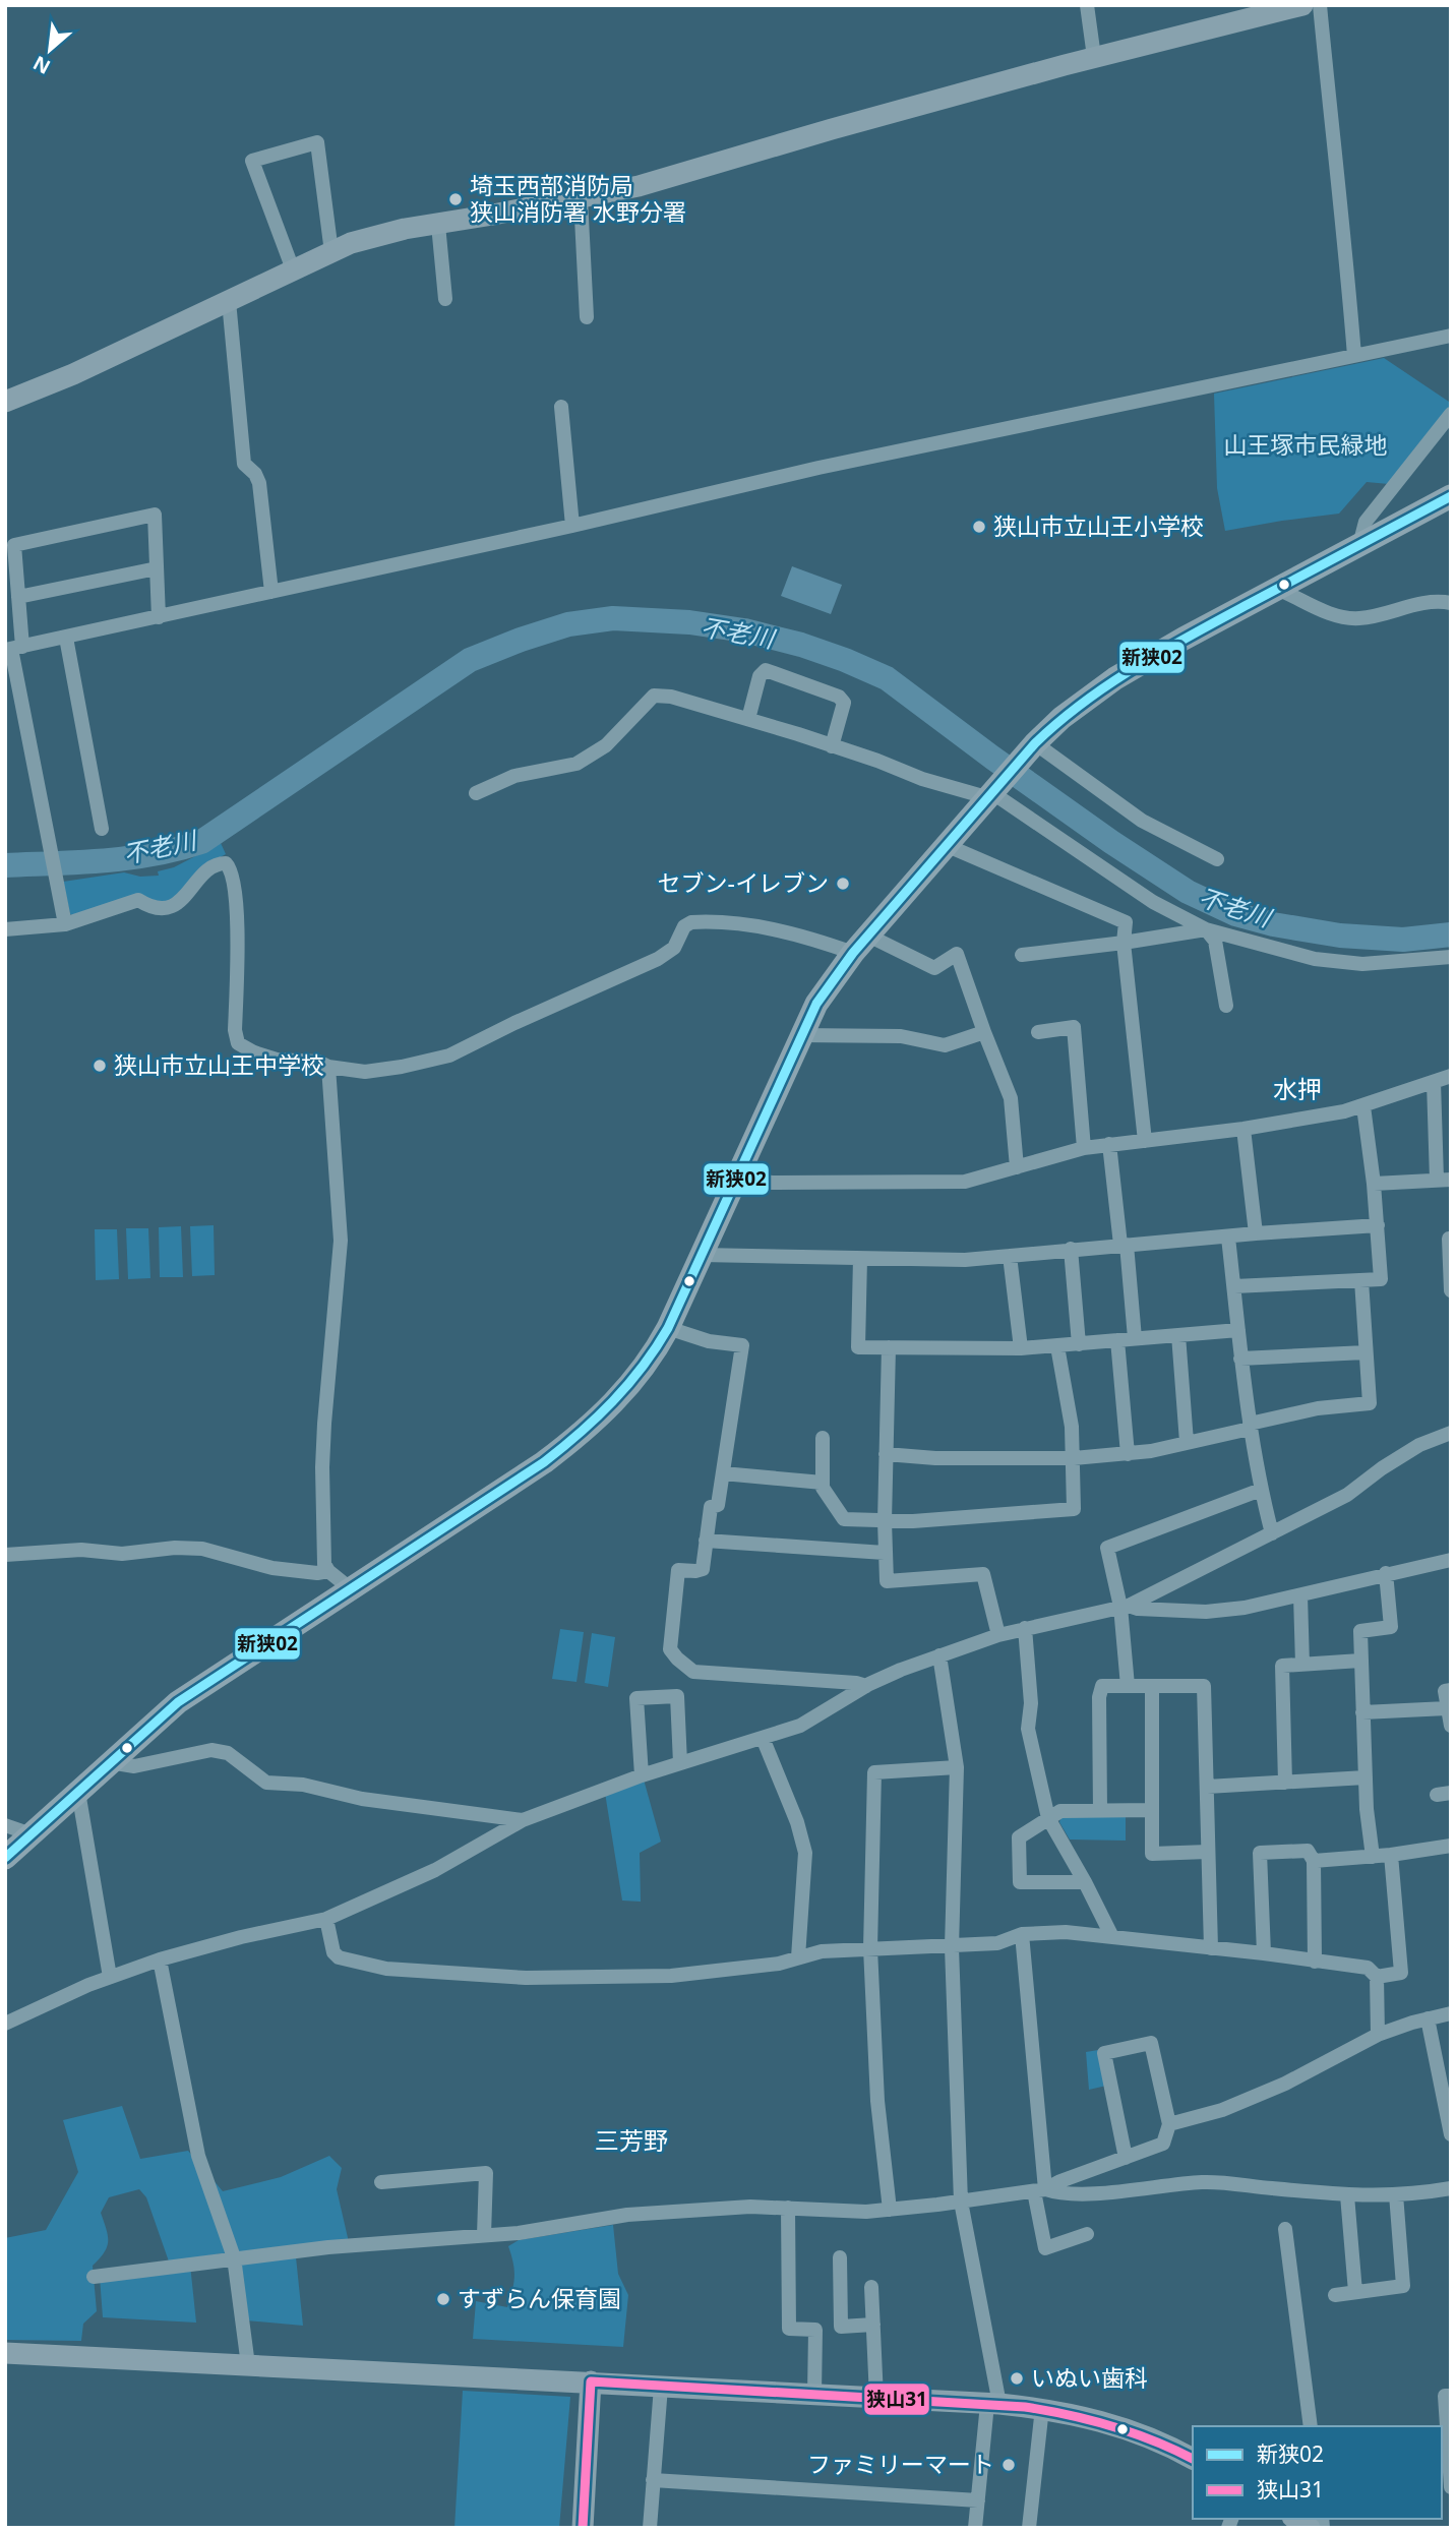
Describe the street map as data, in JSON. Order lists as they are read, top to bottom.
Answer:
{
  "districts": ["水押", "三芳野"],
  "water": ["不老川"],
  "parks": ["山王塚市民緑地"],
  "places": [
    "埼玉西部消防局 狭山消防署 水野分署",
    "狭山市立山王小学校",
    "セブン-イレブン",
    "狭山市立山王中学校",
    "すずらん保育園",
    "いぬい歯科",
    "ファミリーマート"
  ],
  "lines": ["transit line 新狭02", "transit line 狭山31"],
  "legend": ["新狭02", "狭山31"],
  "north": "bottom left"
}
